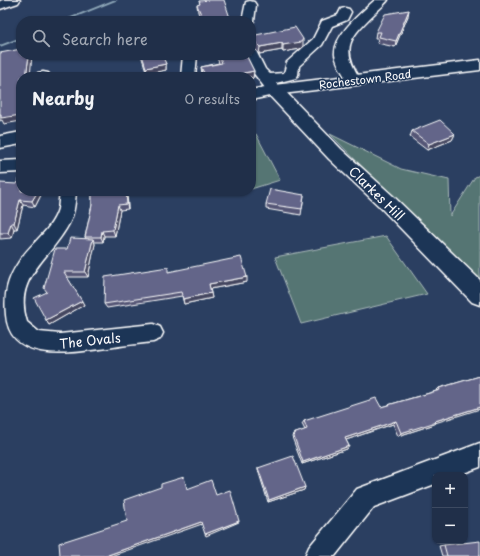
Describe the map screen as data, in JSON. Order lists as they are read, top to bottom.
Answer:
{
  "streets": {
    "street": ["Rochestown Road", "Clarkes Hill", "The Ovals"]
  },
  "crossings": [
    ["Rochestown Road", "Clarkes Hill"]
  ],
  "page": {
    "search": "Search here",
    "heading": ["Nearby", "0 results"],
    "map_buttons": ["+", "−"]
  }
}
